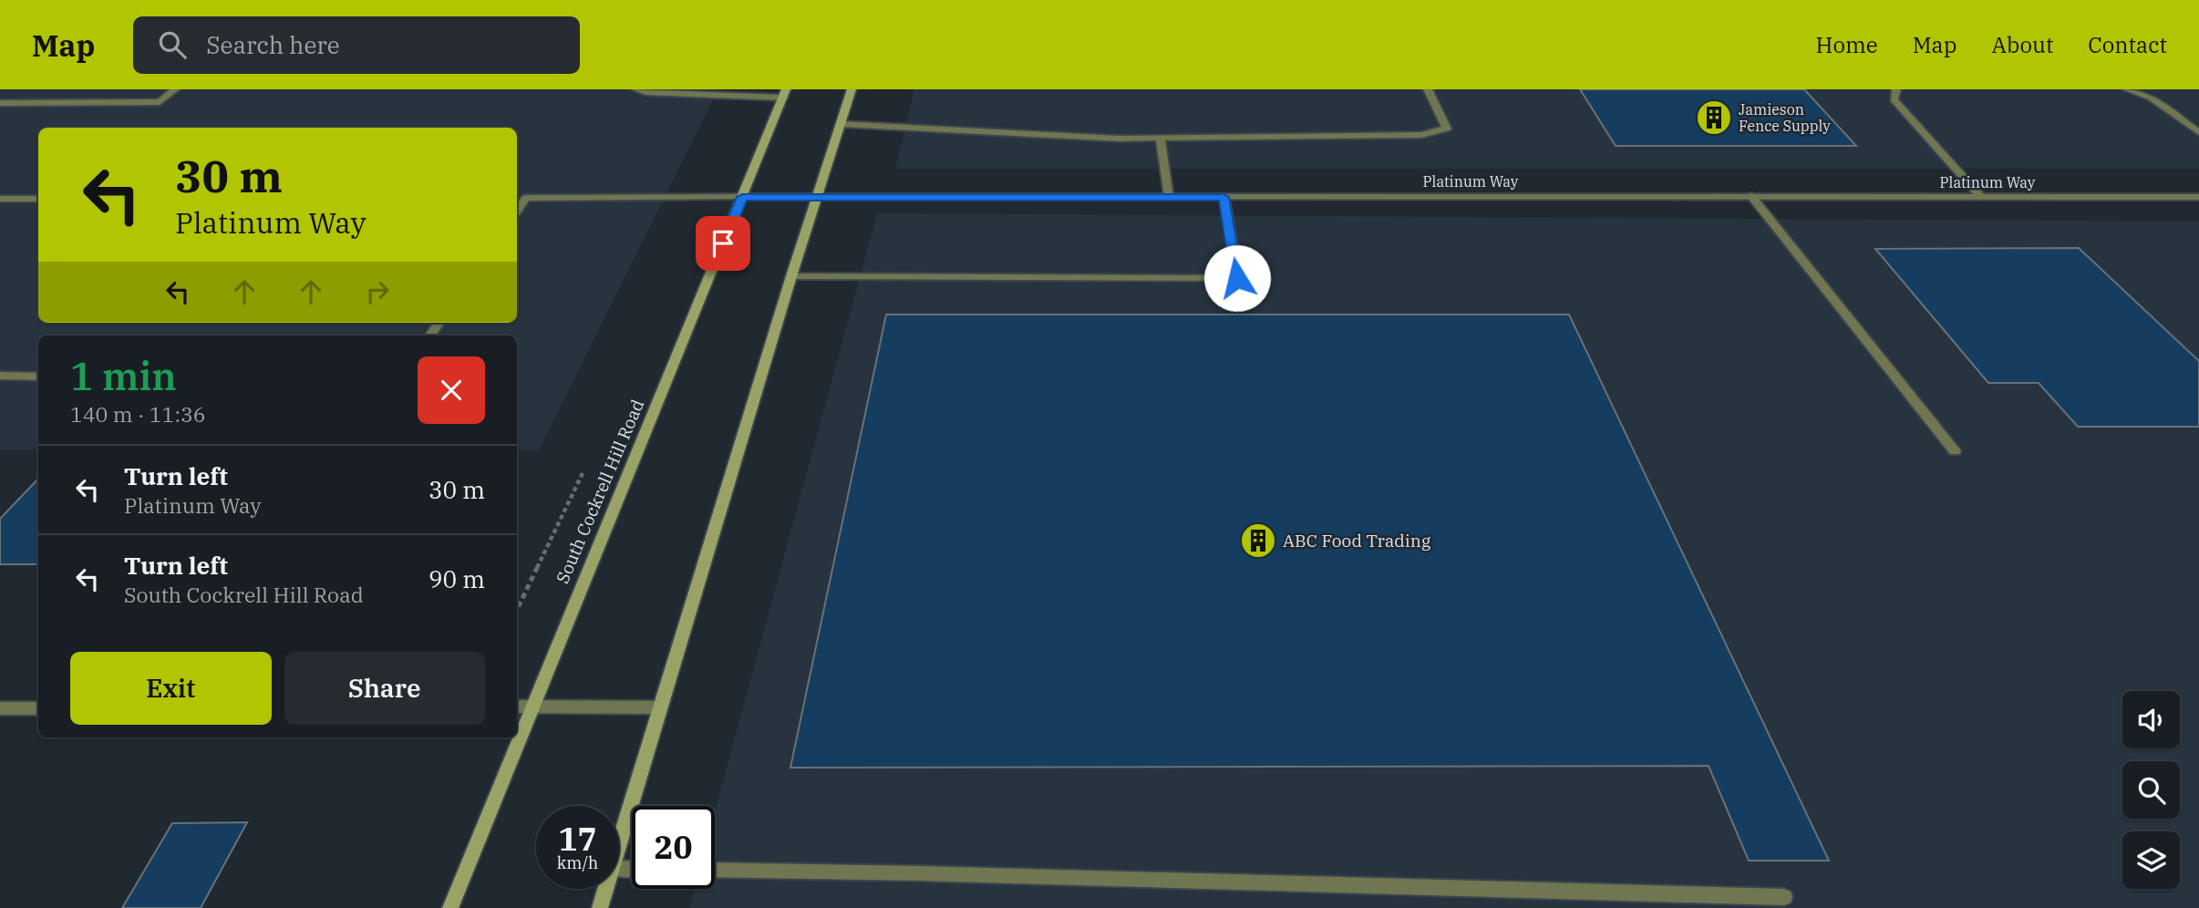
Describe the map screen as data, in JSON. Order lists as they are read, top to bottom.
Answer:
{
  "streets": {
    "main road": ["South Cockrell Hill Road"],
    "street": ["Platinum Way"]
  },
  "crossings": [
    ["Platinum Way", "South Cockrell Hill Road"]
  ],
  "places": {
    "building": ["Jamieson Fence Supply", "ABC Food Trading"]
  },
  "page": {
    "header": "Map",
    "search": "Search here",
    "nav": [
      "Home",
      "Map",
      "About",
      "Contact"
    ],
    "turn": ["30 m", "Platinum Way"],
    "heading": ["1 min", "140 m · 11:36"],
    "list": [
      {
        "name": "Turn left",
        "note": "Platinum Way",
        "value": "30 m"
      },
      {
        "name": "Turn left",
        "note": "South Cockrell Hill Road",
        "value": "90 m"
      }
    ],
    "buttons": ["Exit", "Share"],
    "speed": "17 km/h",
    "limit": "20"
  }
}
